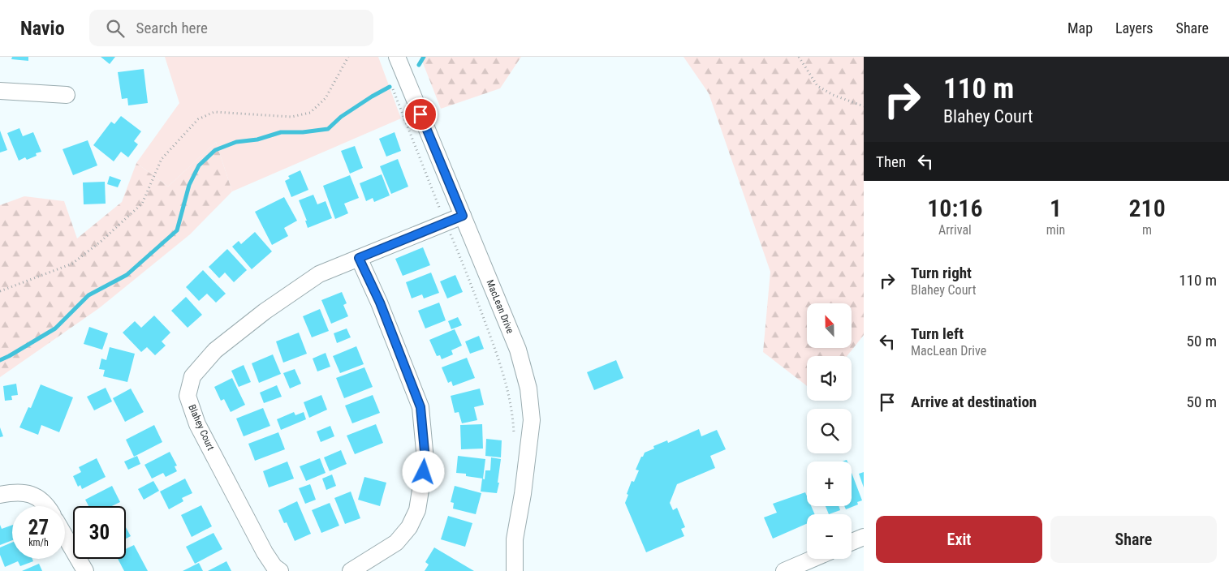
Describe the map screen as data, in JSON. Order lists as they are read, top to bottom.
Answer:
{
  "streets": {
    "street": ["MacLean Drive", "Blahey Court"]
  },
  "crossings": [
    ["MacLean Drive", "Blahey Court"]
  ],
  "north": "top",
  "page": {
    "header": "Navio",
    "search": "Search here",
    "nav": ["Map", "Layers", "Share"],
    "turn": ["110 m", "Blahey Court"],
    "then": "Then",
    "eta": [
      "10:16",
      "Arrival",
      "1",
      "min",
      "210",
      "m"
    ],
    "list": [
      {
        "name": "Turn right",
        "note": "Blahey Court",
        "value": "110 m"
      },
      {
        "name": "Turn left",
        "note": "MacLean Drive",
        "value": "50 m"
      },
      {
        "name": "Arrive at destination",
        "value": "50 m"
      }
    ],
    "map_buttons": ["+", "−"],
    "speed": "27 km/h",
    "limit": "30",
    "buttons": ["Exit", "Share"]
  }
}
